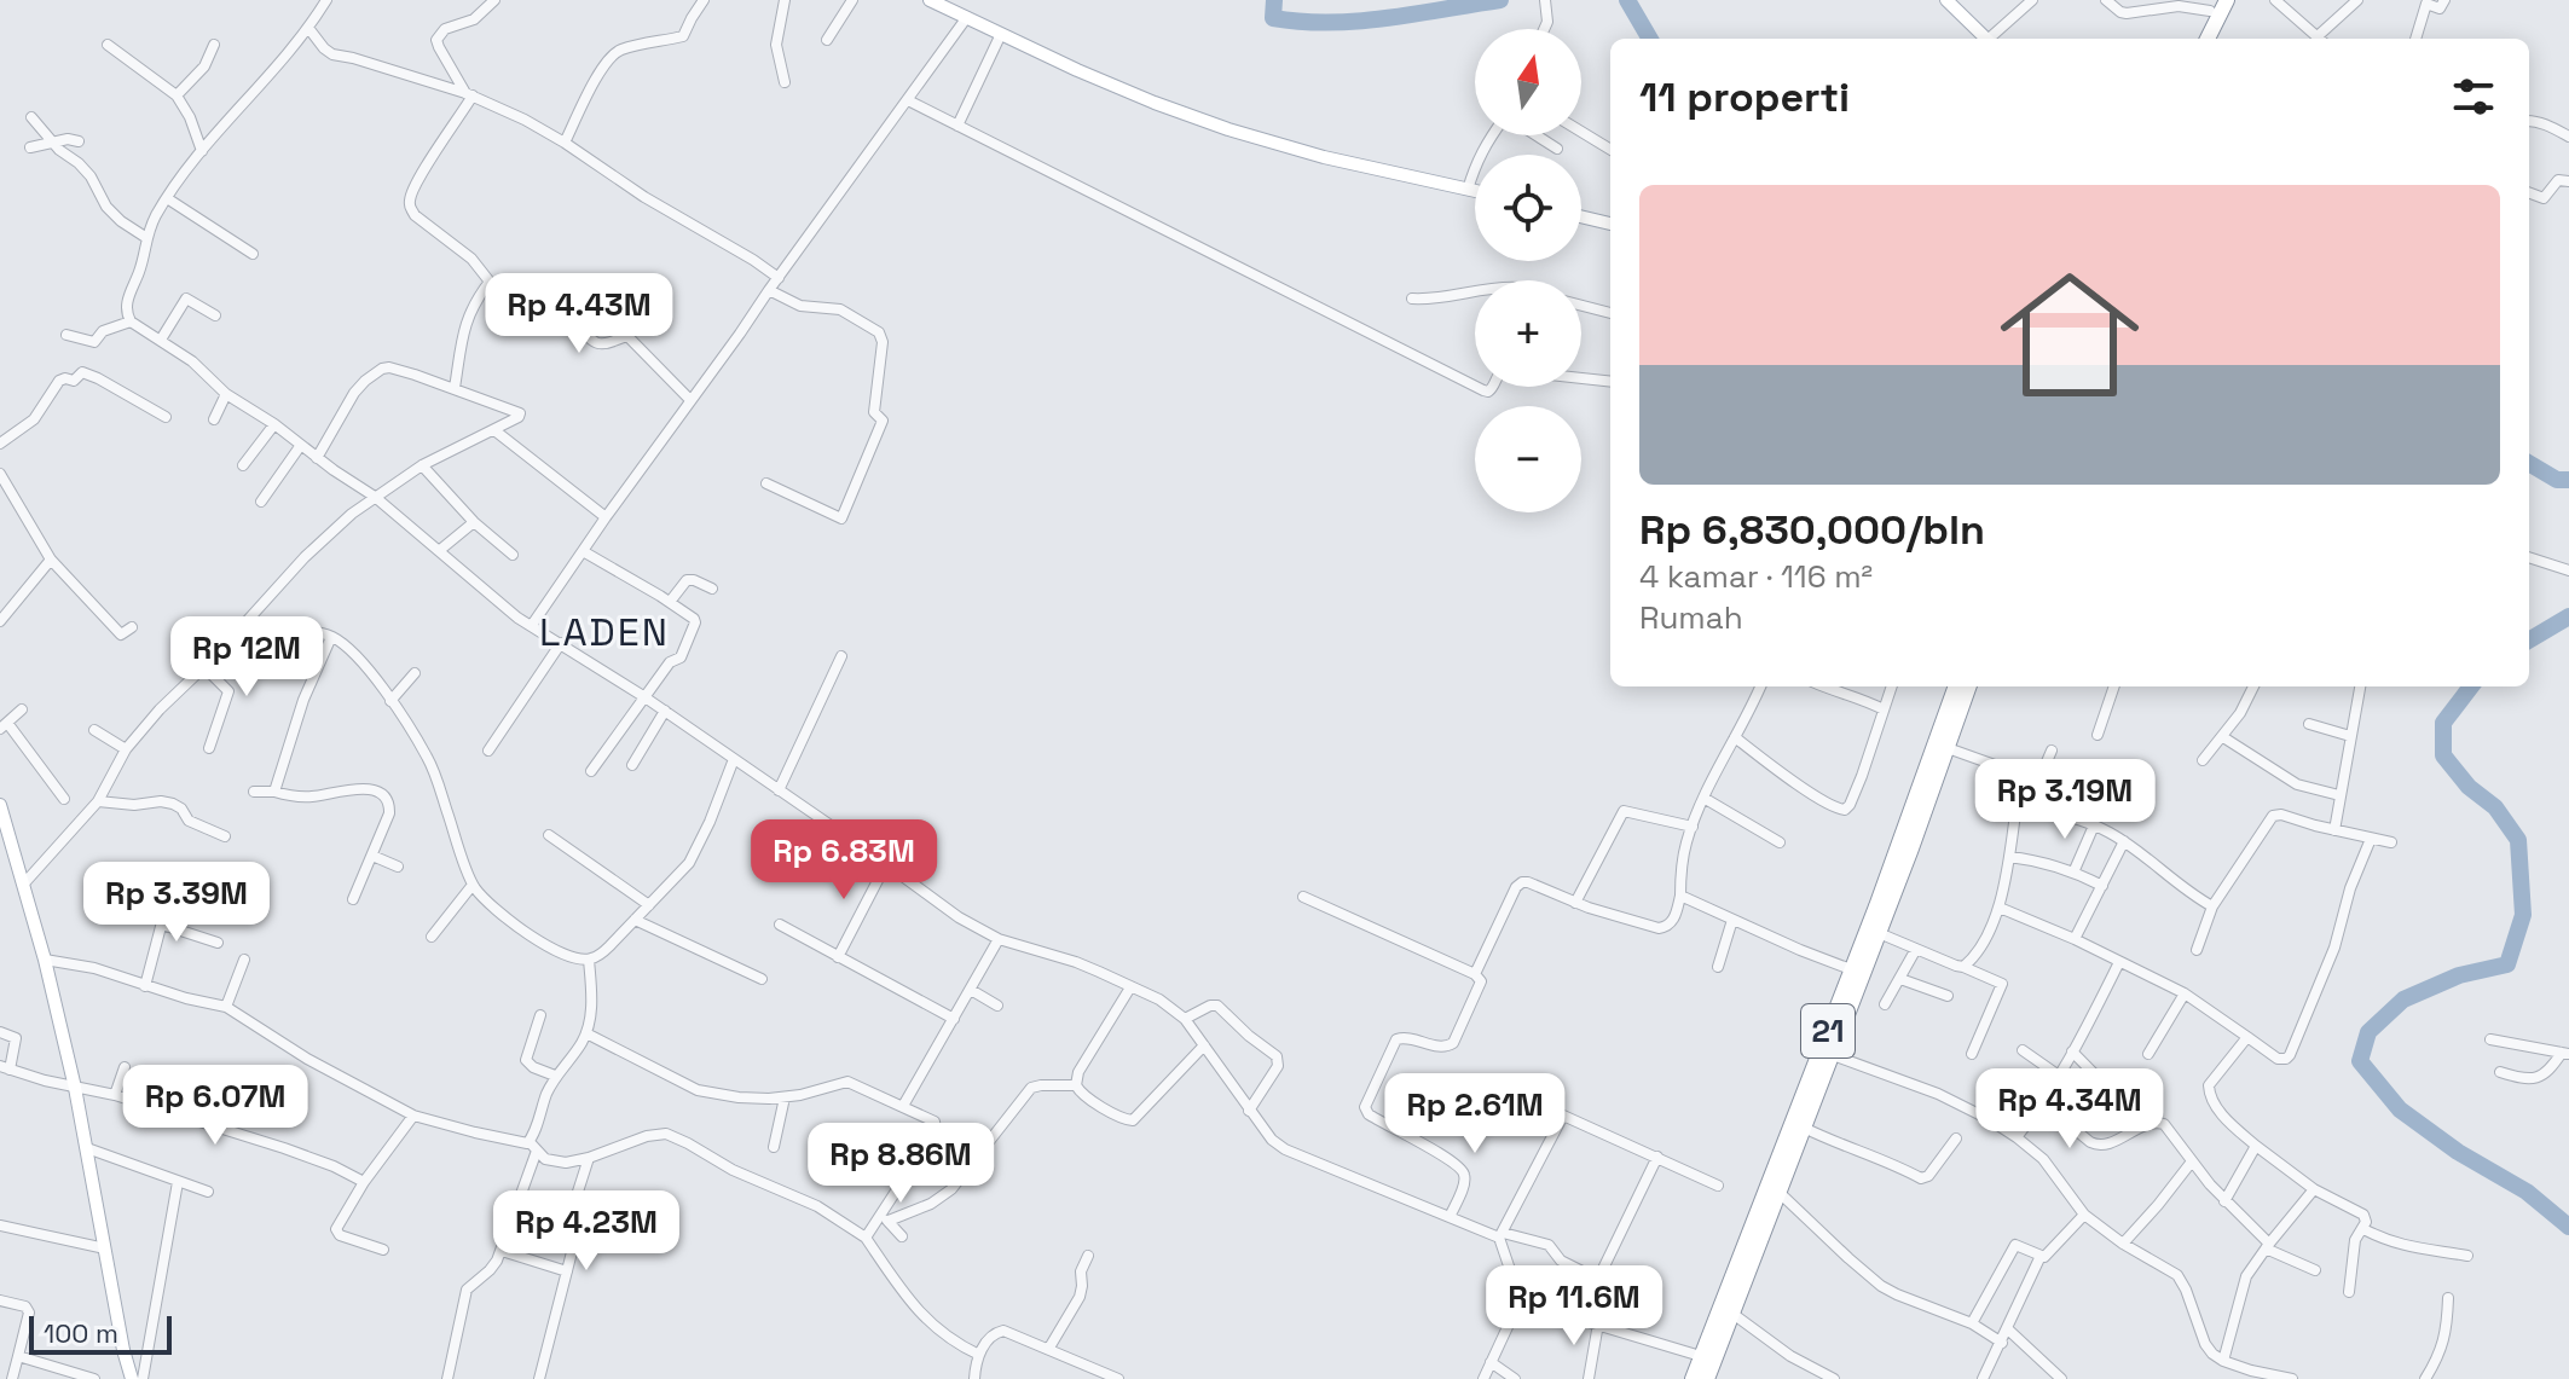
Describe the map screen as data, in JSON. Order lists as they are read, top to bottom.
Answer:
{
  "streets": {
    "highway": ["21"]
  },
  "districts": ["LADEN"],
  "scale_bar": "100 m",
  "north": "top",
  "page": {
    "map_buttons": ["+", "−"],
    "heading": "11 properti",
    "list": [
      {
        "name": "Rp 6,830,000/bln",
        "note": "4 kamar · 116 m² · Rumah"
      }
    ],
    "price": [
      "Rp 4.43M",
      "Rp 12M",
      "Rp 3.19M",
      "Rp 6.83M",
      "Rp 3.39M",
      "Rp 6.07M",
      "Rp 4.34M",
      "Rp 2.61M",
      "Rp 8.86M",
      "Rp 4.23M",
      "Rp 11.6M"
    ],
    "scale": "100 m"
  }
}
